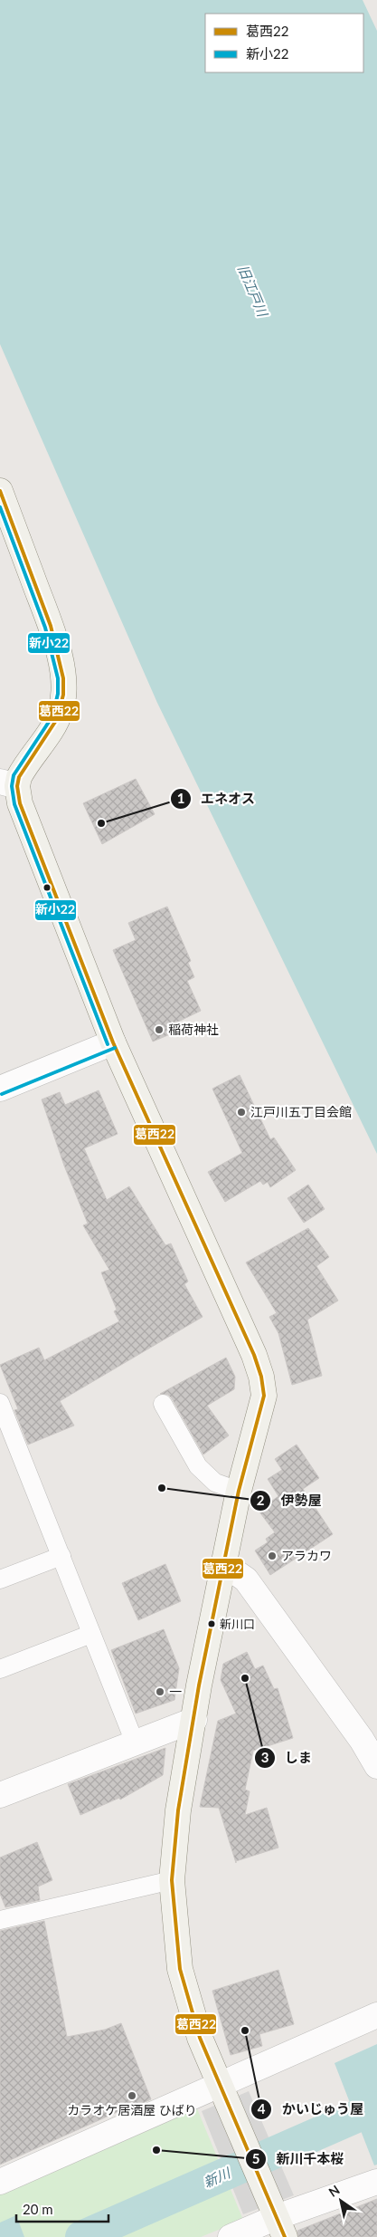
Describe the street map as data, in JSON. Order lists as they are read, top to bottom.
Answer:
{
  "water": ["旧江戸川", "新川"],
  "places": [
    "エネオス",
    "稲荷神社",
    "江戸川五丁目会館",
    "伊勢屋",
    "アラカワ",
    "新川口",
    "しま",
    "一",
    "かいじゅう屋",
    "カラオケ居酒屋 ひばり",
    "新川千本桜"
  ],
  "lines": ["transit line 葛西22", "transit line 新小22"],
  "legend": ["葛西22", "新小22"],
  "scale_bar": "20 m",
  "north": "top left"
}
